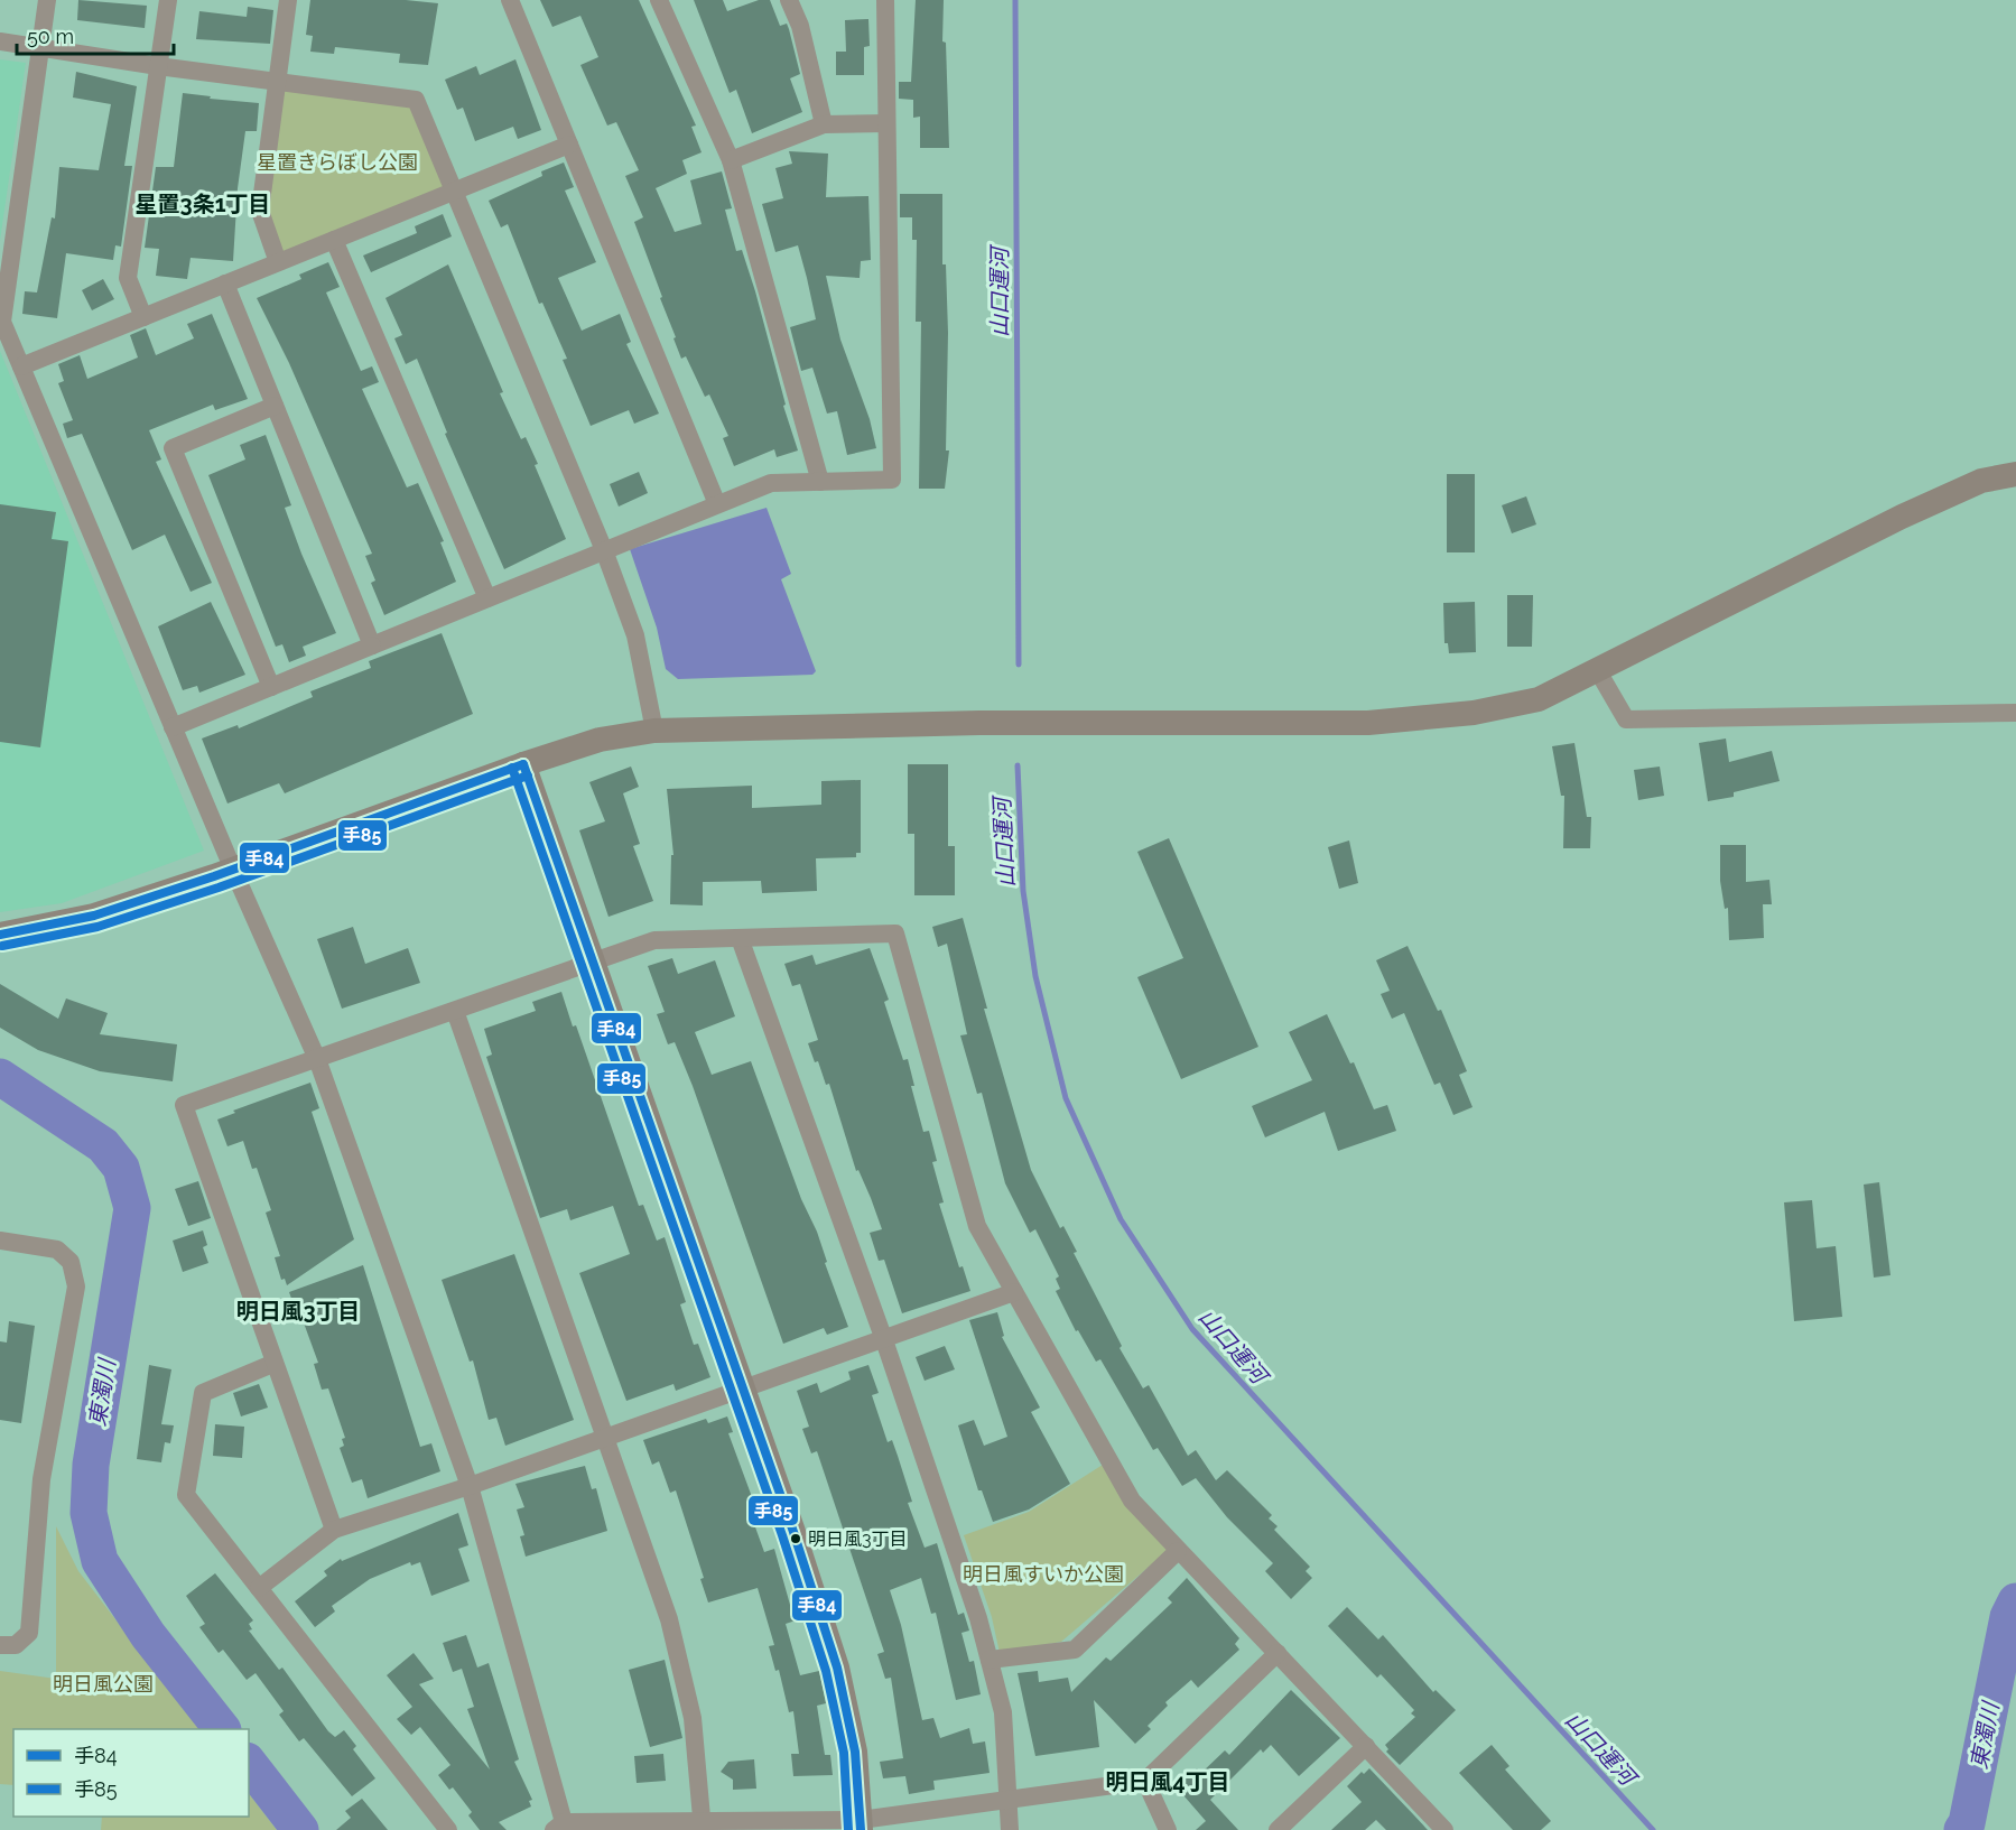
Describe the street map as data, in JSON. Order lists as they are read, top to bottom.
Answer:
{
  "districts": ["星置3条1丁目", "明日風3丁目", "明日風4丁目"],
  "water": ["山口運河", "東濁川"],
  "parks": ["星置きらぼし公園", "明日風すいか公園", "明日風公園"],
  "places": ["明日風3丁目"],
  "lines": ["transit line 手84", "transit line 手85"],
  "legend": ["手84", "手85"],
  "scale_bar": "50 m"
}
